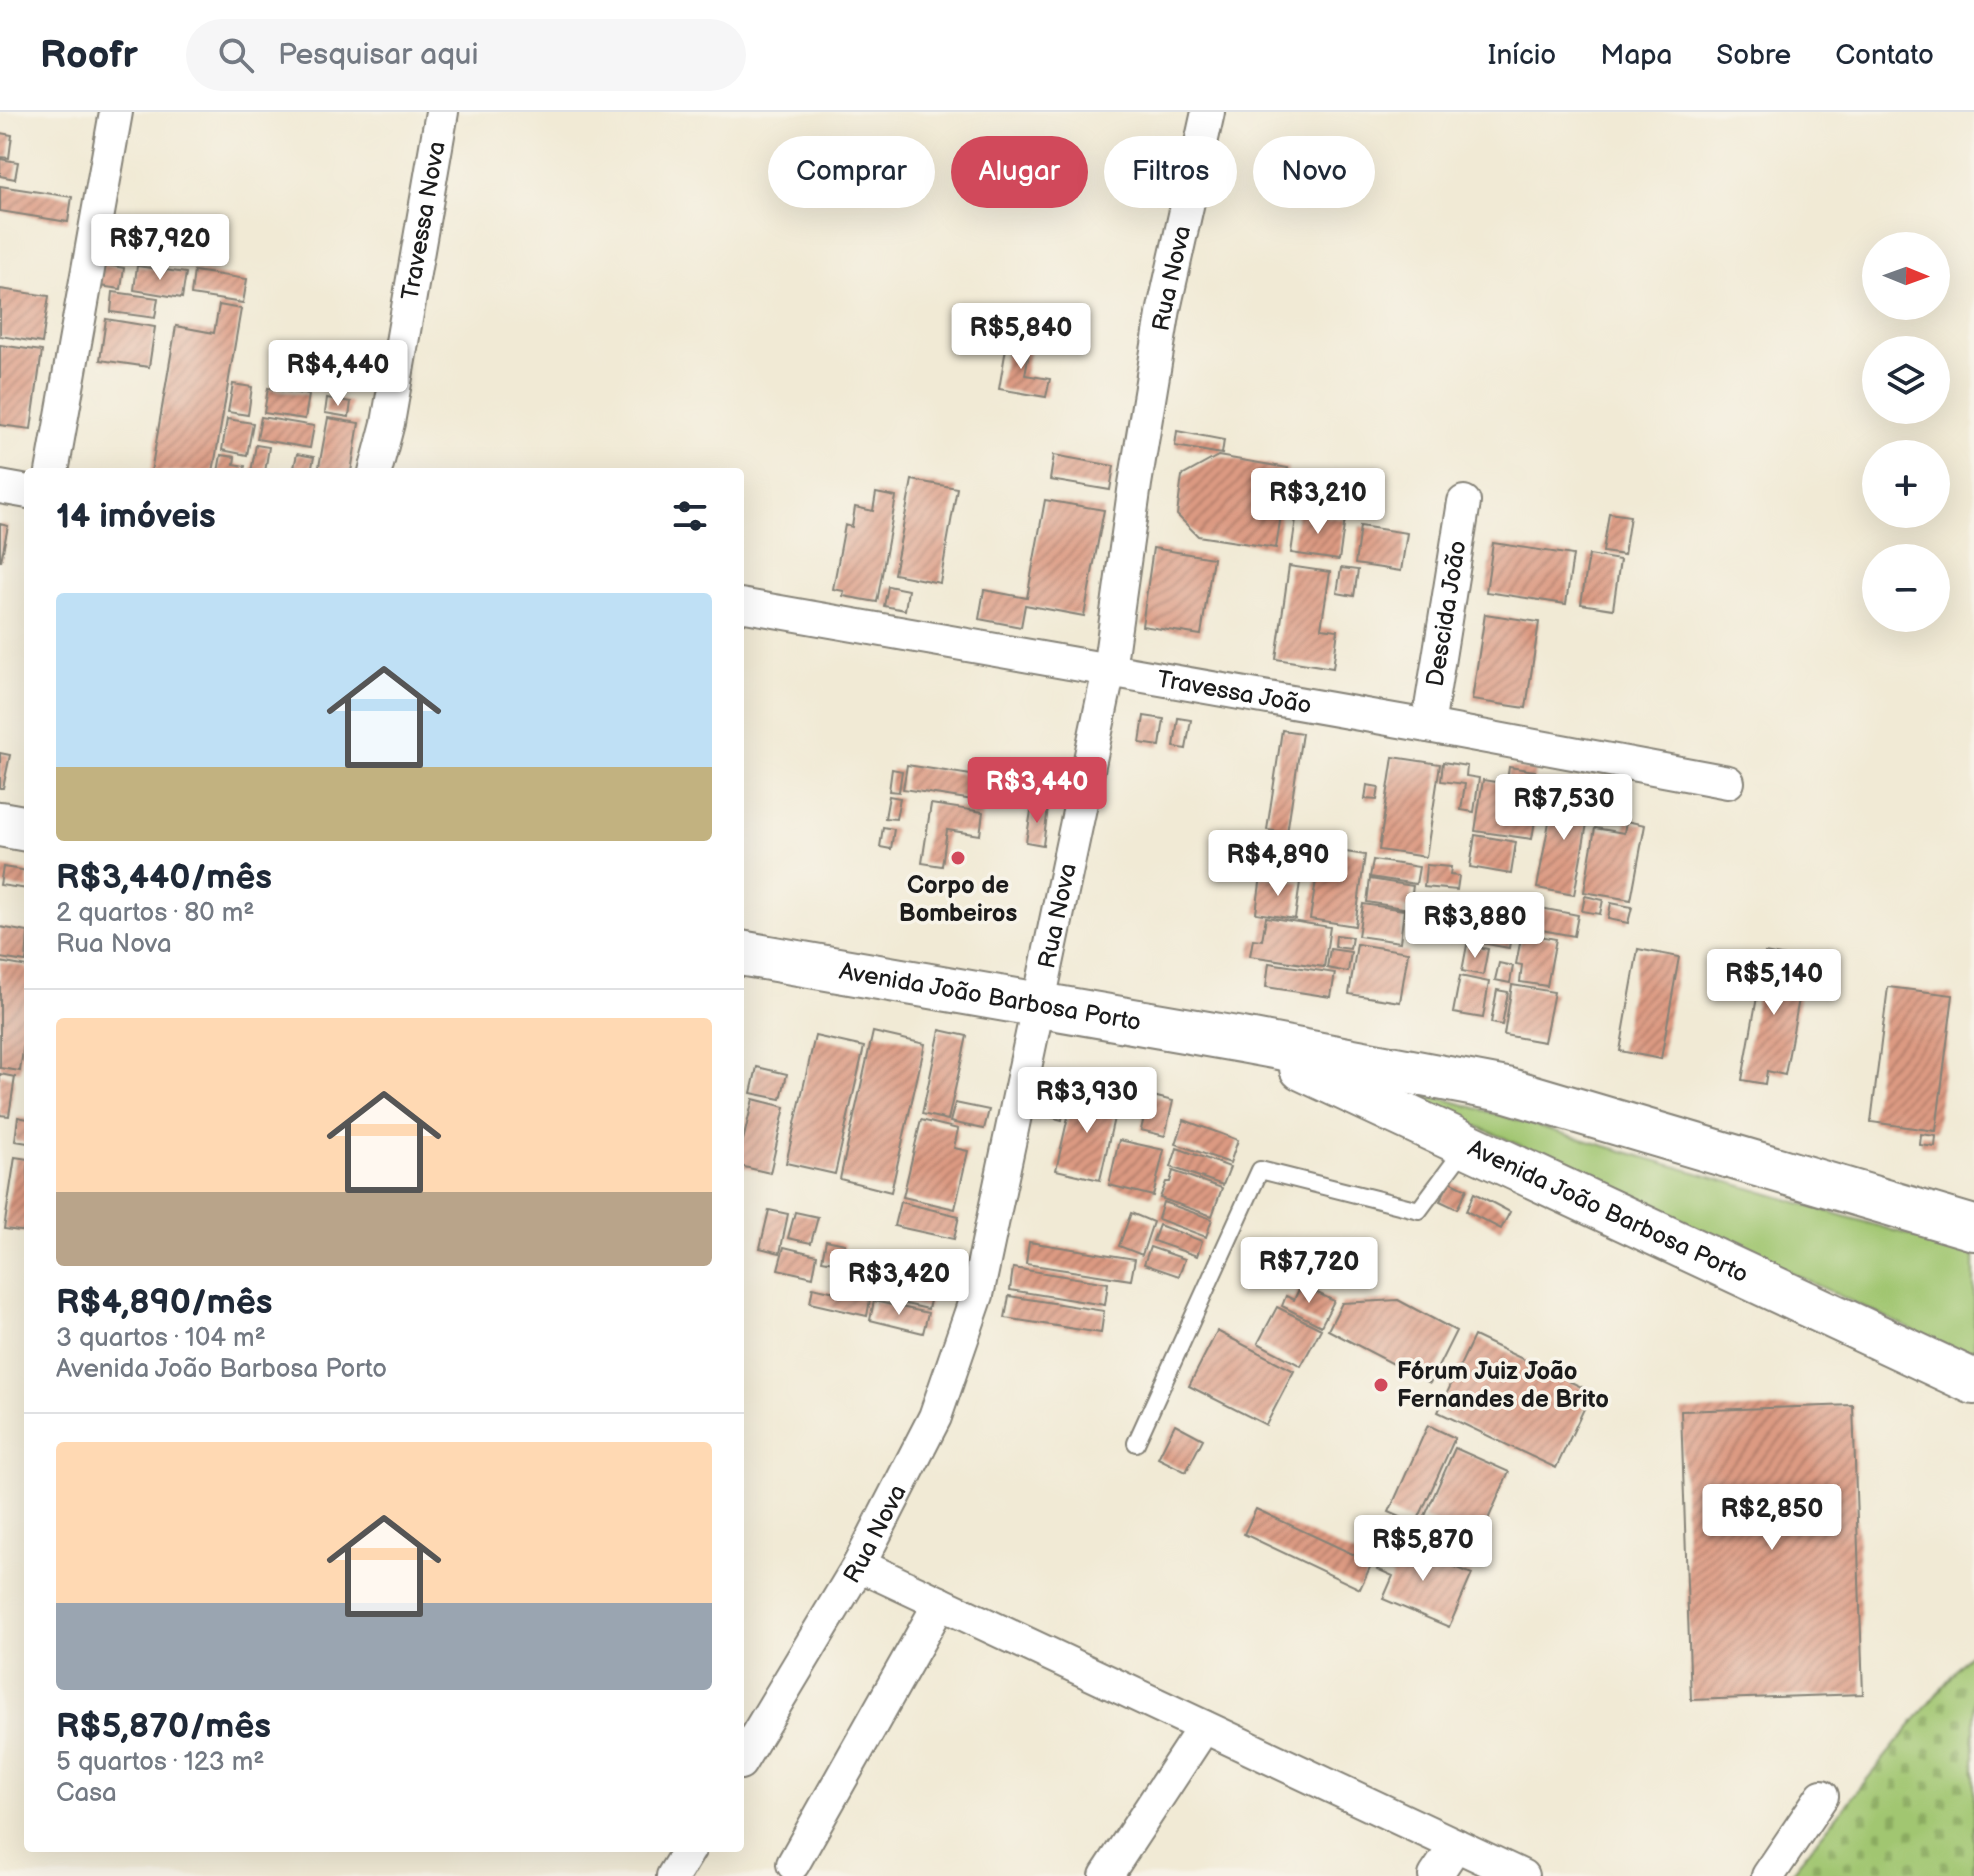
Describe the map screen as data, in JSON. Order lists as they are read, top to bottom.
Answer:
{
  "streets": {
    "main road": ["Avenida João Barbosa Porto"],
    "street": [
      "Travessa Nova",
      "Rua Nova",
      "Descida João",
      "Travessa João"
    ]
  },
  "crossings": [
    ["Rua Nova", "Travessa João"],
    ["Rua Nova", "Avenida João Barbosa Porto"],
    ["Descida João", "Travessa João"]
  ],
  "places": ["Corpo de Bombeiros", "Fórum Juiz João Fernandes de Brito"],
  "north": "right",
  "page": {
    "header": "Roofr",
    "search": "Pesquisar aqui",
    "nav": [
      "Início",
      "Mapa",
      "Sobre",
      "Contato"
    ],
    "chip": [
      "Comprar",
      "Alugar",
      "Filtros",
      "Novo"
    ],
    "price": [
      "R$7,920",
      "R$5,840",
      "R$4,440",
      "R$3,210",
      "R$3,440",
      "R$7,530",
      "R$4,890",
      "R$3,880",
      "R$5,140",
      "R$3,930",
      "R$7,720",
      "R$3,420",
      "R$2,850",
      "R$5,870"
    ],
    "map_buttons": ["+", "−"],
    "heading": "14 imóveis",
    "list": [
      {
        "name": "R$3,440/mês",
        "note": "2 quartos · 80 m² · Rua Nova"
      },
      {
        "name": "R$4,890/mês",
        "note": "3 quartos · 104 m² · Avenida João Barbosa Porto"
      },
      {
        "name": "R$5,870/mês",
        "note": "5 quartos · 123 m² · Casa"
      }
    ]
  }
}
